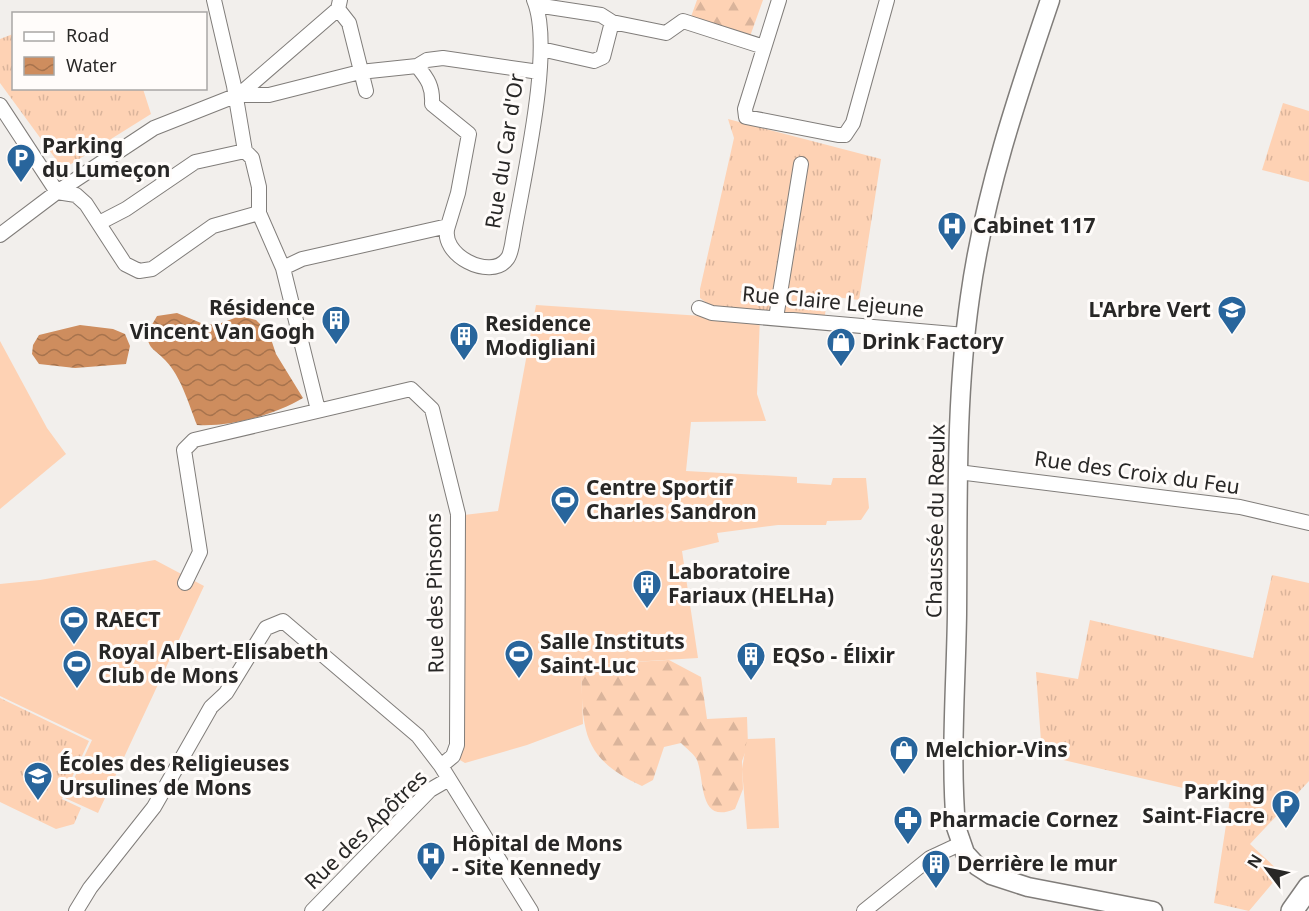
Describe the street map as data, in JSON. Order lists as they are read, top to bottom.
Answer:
{
  "streets": {
    "main road": ["Chaussée du Rœulx"],
    "street": [
      "Rue du Car d'Or",
      "Rue Claire Lejeune",
      "Rue des Croix du Feu",
      "Rue des Pinsons",
      "Rue des Apôtres"
    ]
  },
  "crossings": [
    ["Rue Claire Lejeune", "Chaussée du Rœulx"],
    ["Rue des Croix du Feu", "Chaussée du Rœulx"]
  ],
  "places": {
    "parking": ["Parking du Lumeçon", "Parking Saint-Fiacre"],
    "hospital": ["Cabinet 117", "Hôpital de Mons - Site Kennedy"],
    "school or university": ["L'Arbre Vert", "Écoles des Religieuses Ursulines de Mons"],
    "building": [
      "Résidence Vincent Van Gogh",
      "Residence Modigliani",
      "Laboratoire Fariaux (HELHa)",
      "EQSo - Élixir",
      "Derrière le mur"
    ],
    "shop": ["Drink Factory", "Melchior-Vins"],
    "sports": [
      "Centre Sportif Charles Sandron",
      "RAECT",
      "Salle Instituts Saint-Luc",
      "Royal Albert-Elisabeth Club de Mons"
    ],
    "pharmacy": ["Pharmacie Cornez"]
  },
  "legend": ["Road", "Water"],
  "north": "top left"
}
